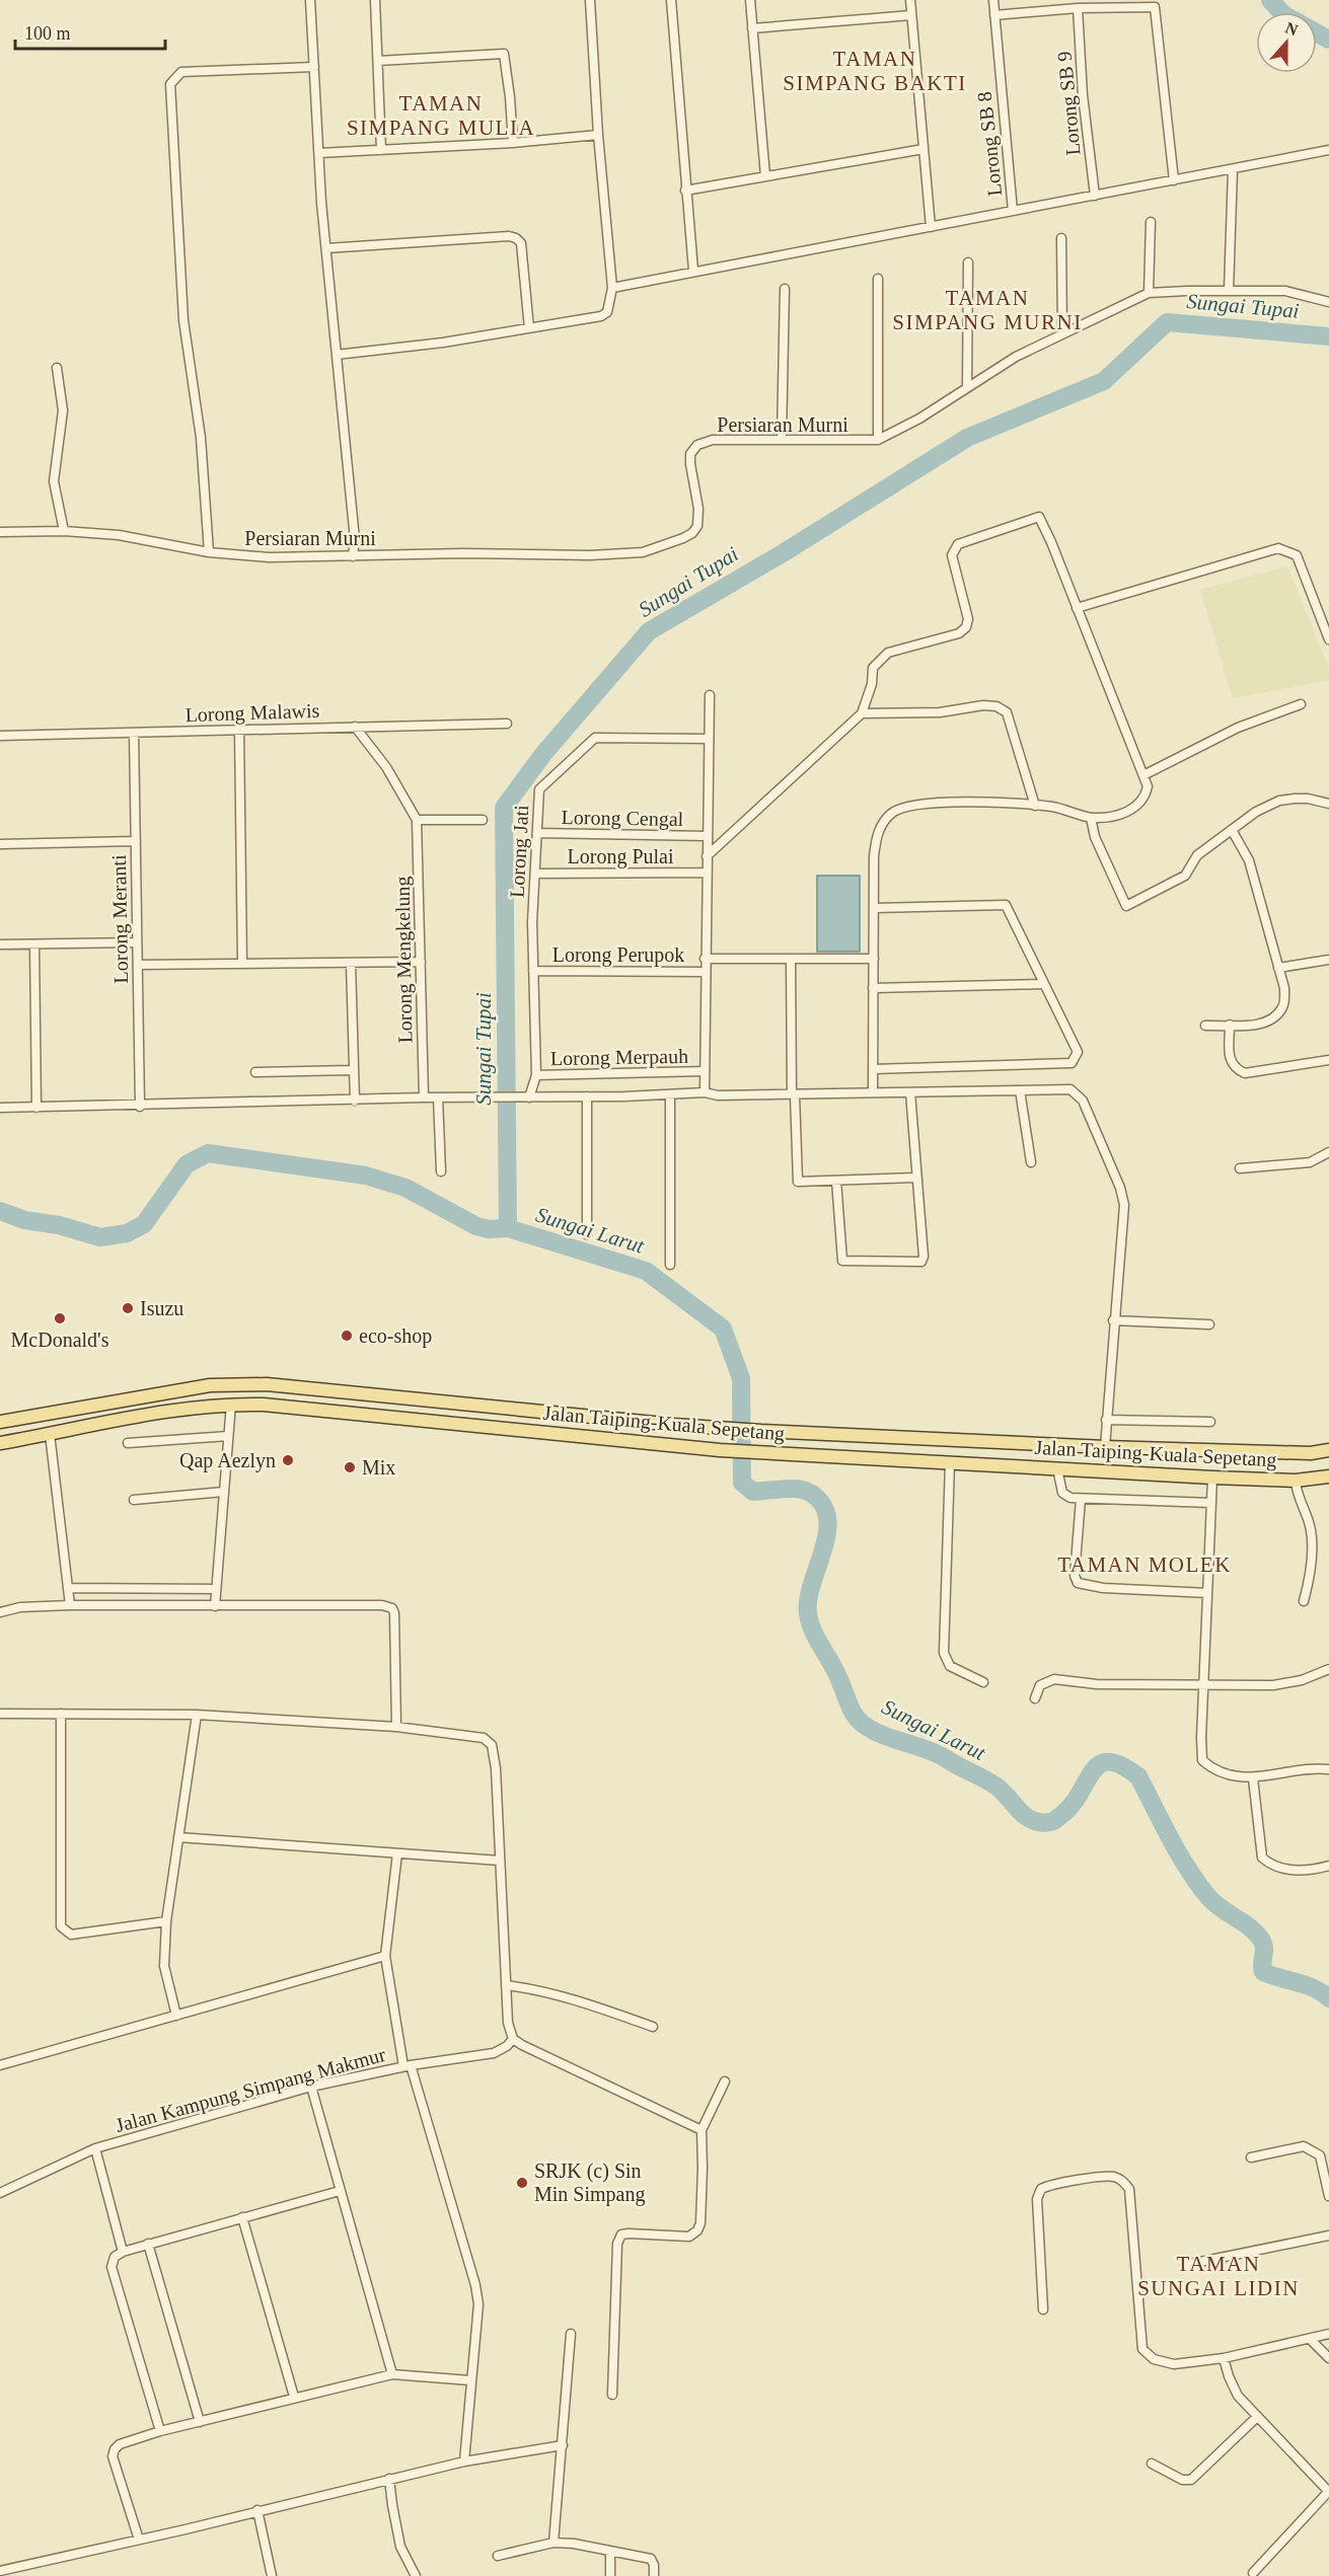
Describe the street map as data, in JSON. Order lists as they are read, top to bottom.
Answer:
{
  "streets": {
    "main road": ["Jalan Taiping-Kuala Sepetang"],
    "street": [
      "Lorong SB 9",
      "Lorong SB 8",
      "Persiaran Murni",
      "Lorong Malawis",
      "Lorong Cengal",
      "Lorong Jati",
      "Lorong Pulai",
      "Lorong Meranti",
      "Lorong Perupok",
      "Lorong Mengkelung",
      "Lorong Merpauh",
      "Jalan Kampung Simpang Makmur"
    ]
  },
  "crossings": [
    ["Lorong Malawis", "Lorong Meranti"],
    ["Lorong Cengal", "Lorong Jati"],
    ["Lorong Jati", "Lorong Pulai"],
    ["Lorong Jati", "Lorong Perupok"],
    ["Lorong Jati", "Lorong Merpauh"]
  ],
  "districts": [
    "TAMAN SIMPANG BAKTI",
    "TAMAN SIMPANG MULIA",
    "TAMAN SIMPANG MURNI",
    "TAMAN MOLEK",
    "TAMAN SUNGAI LIDIN"
  ],
  "water": ["Sungai Tupai", "Sungai Larut"],
  "places": [
    "Isuzu",
    "McDonald's",
    "eco-shop",
    "Qap Aezlyn",
    "Mix",
    "SRJK (c) Sin Min Simpang"
  ],
  "scale_bar": "100 m",
  "north": "top"
}
